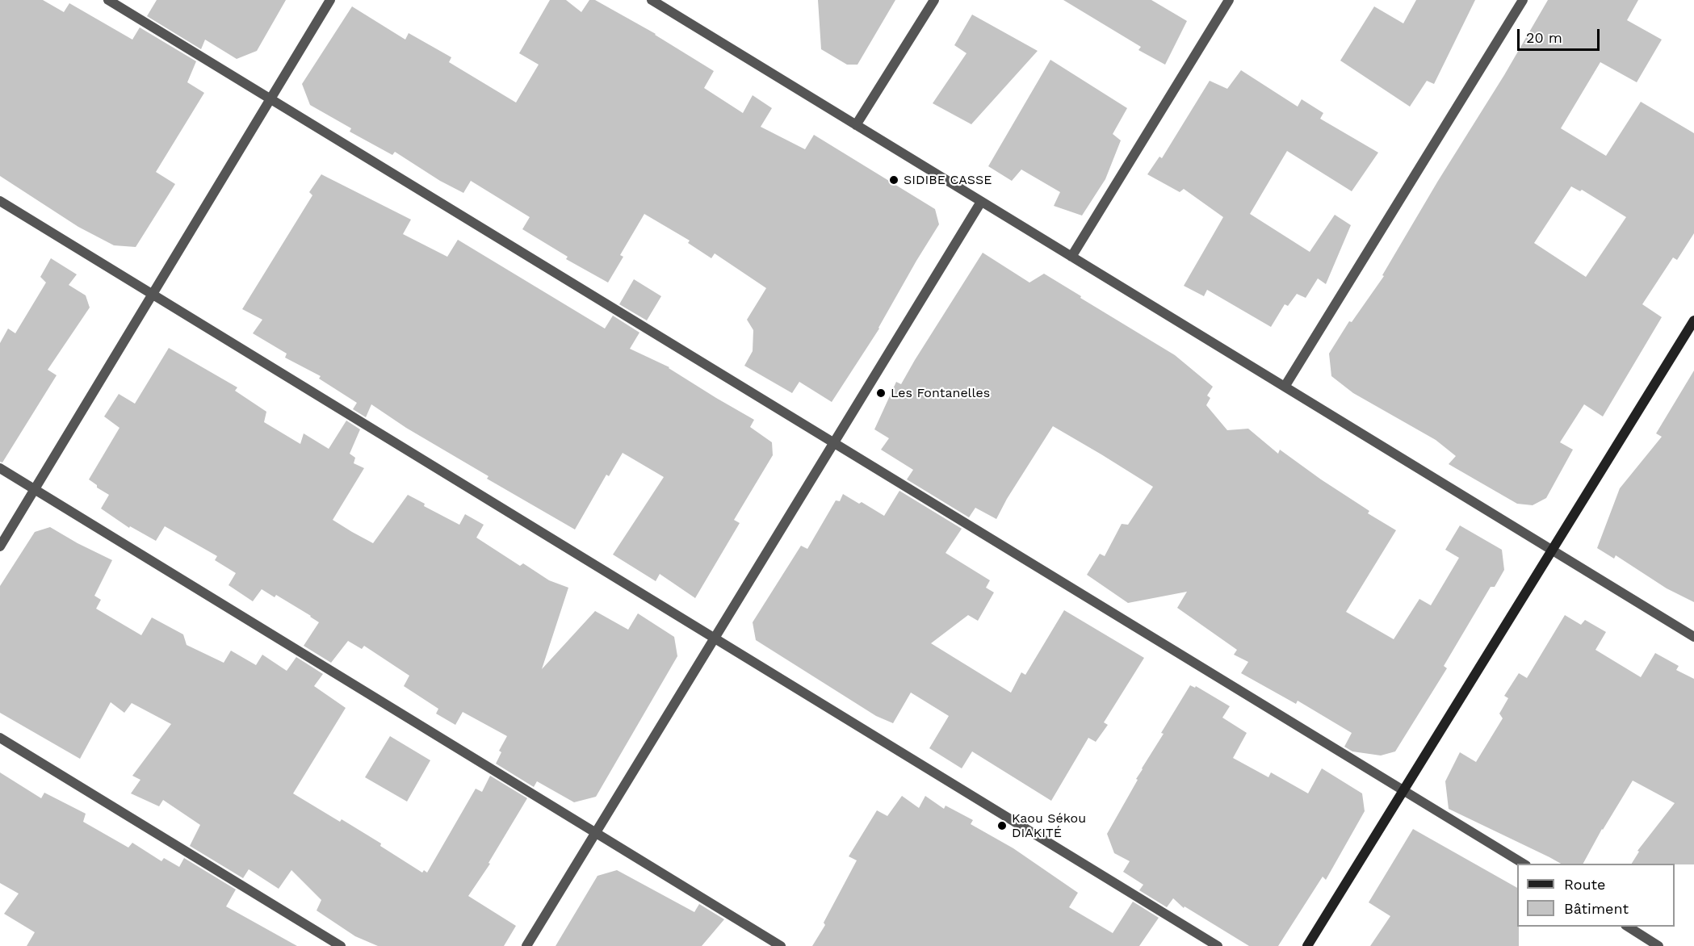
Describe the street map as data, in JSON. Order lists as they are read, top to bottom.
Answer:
{
  "places": ["SIDIBE CASSE", "Les Fontanelles", "Kaou Sékou DIAKITÉ"],
  "legend": ["Route", "Bâtiment"],
  "scale_bar": "20 m"
}
